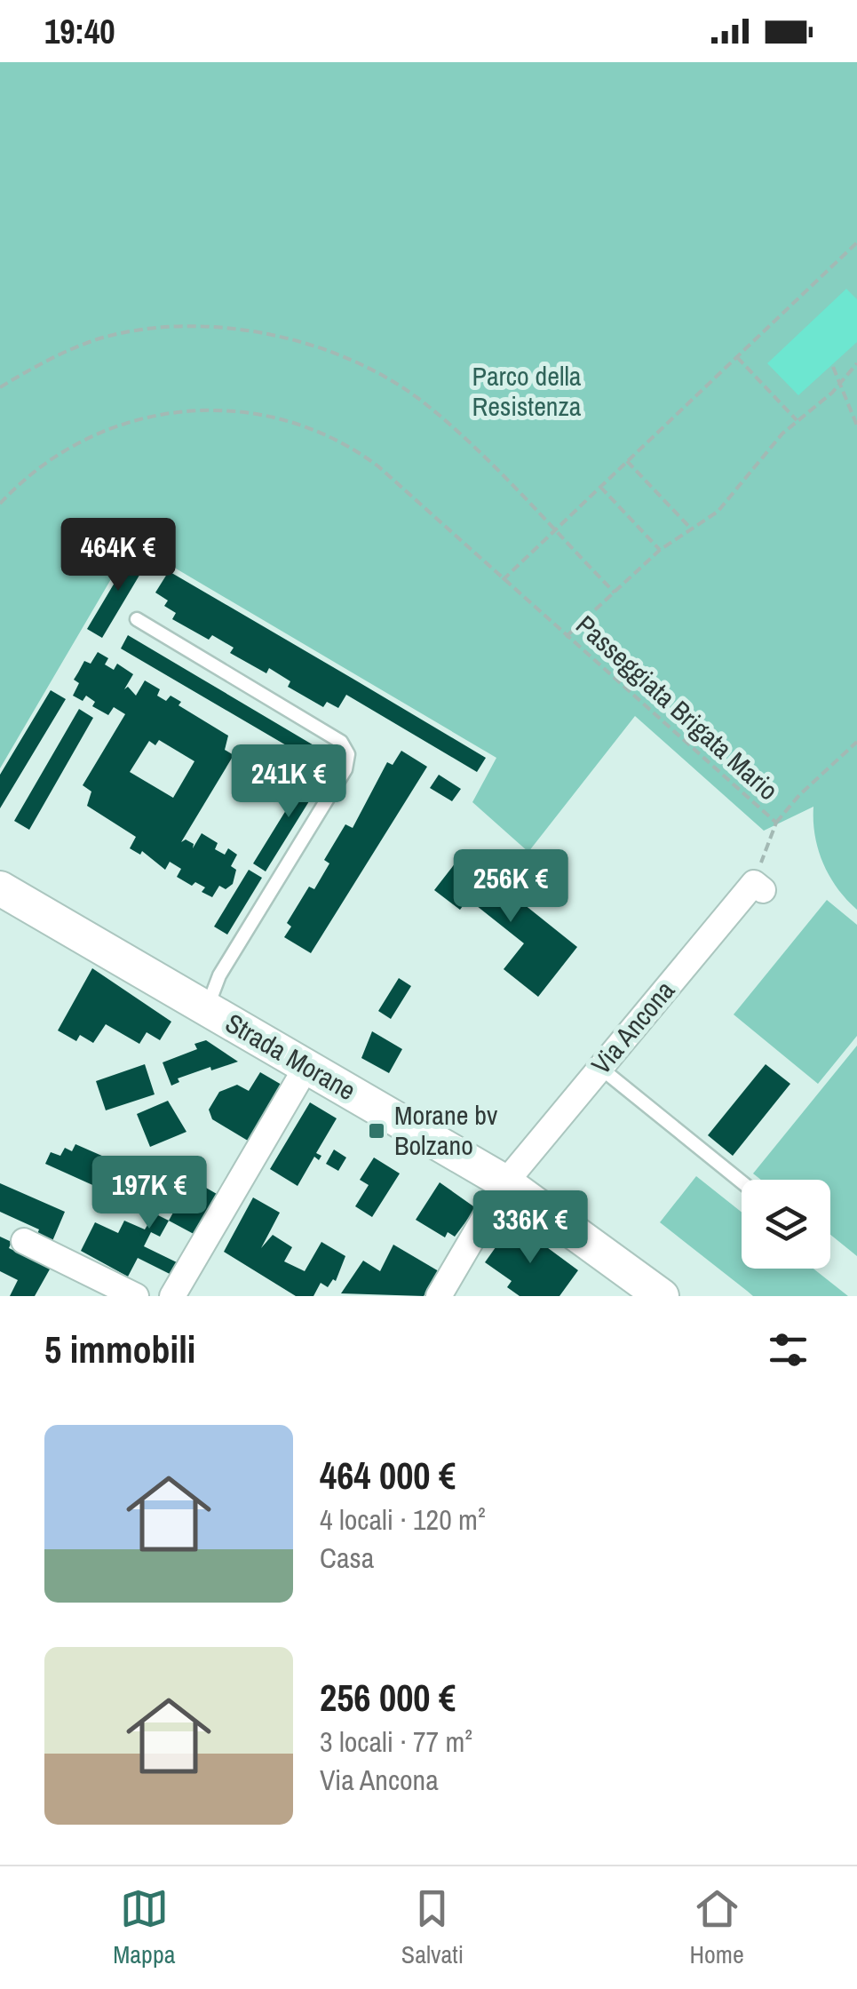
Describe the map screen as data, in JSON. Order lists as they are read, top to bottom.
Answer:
{
  "streets": {
    "street": ["Via Ancona", "Strada Morane"],
    "path": ["Passeggiata Brigata Mario"]
  },
  "crossings": [
    ["Passeggiata Brigata Mario", "Via Ancona"],
    ["Via Ancona", "Strada Morane"]
  ],
  "parks": ["Parco della Resistenza"],
  "places": {
    "transit": ["Morane bv Bolzano"]
  },
  "page": {
    "status": "19:40",
    "price": [
      "464K €",
      "241K €",
      "256K €",
      "197K €",
      "336K €"
    ],
    "heading": "5 immobili",
    "list": [
      {
        "name": "464 000 €",
        "note": "4 locali · 120 m² · Casa"
      },
      {
        "name": "256 000 €",
        "note": "3 locali · 77 m² · Via Ancona"
      }
    ],
    "tabs": ["Mappa", "Salvati", "Home"]
  }
}
